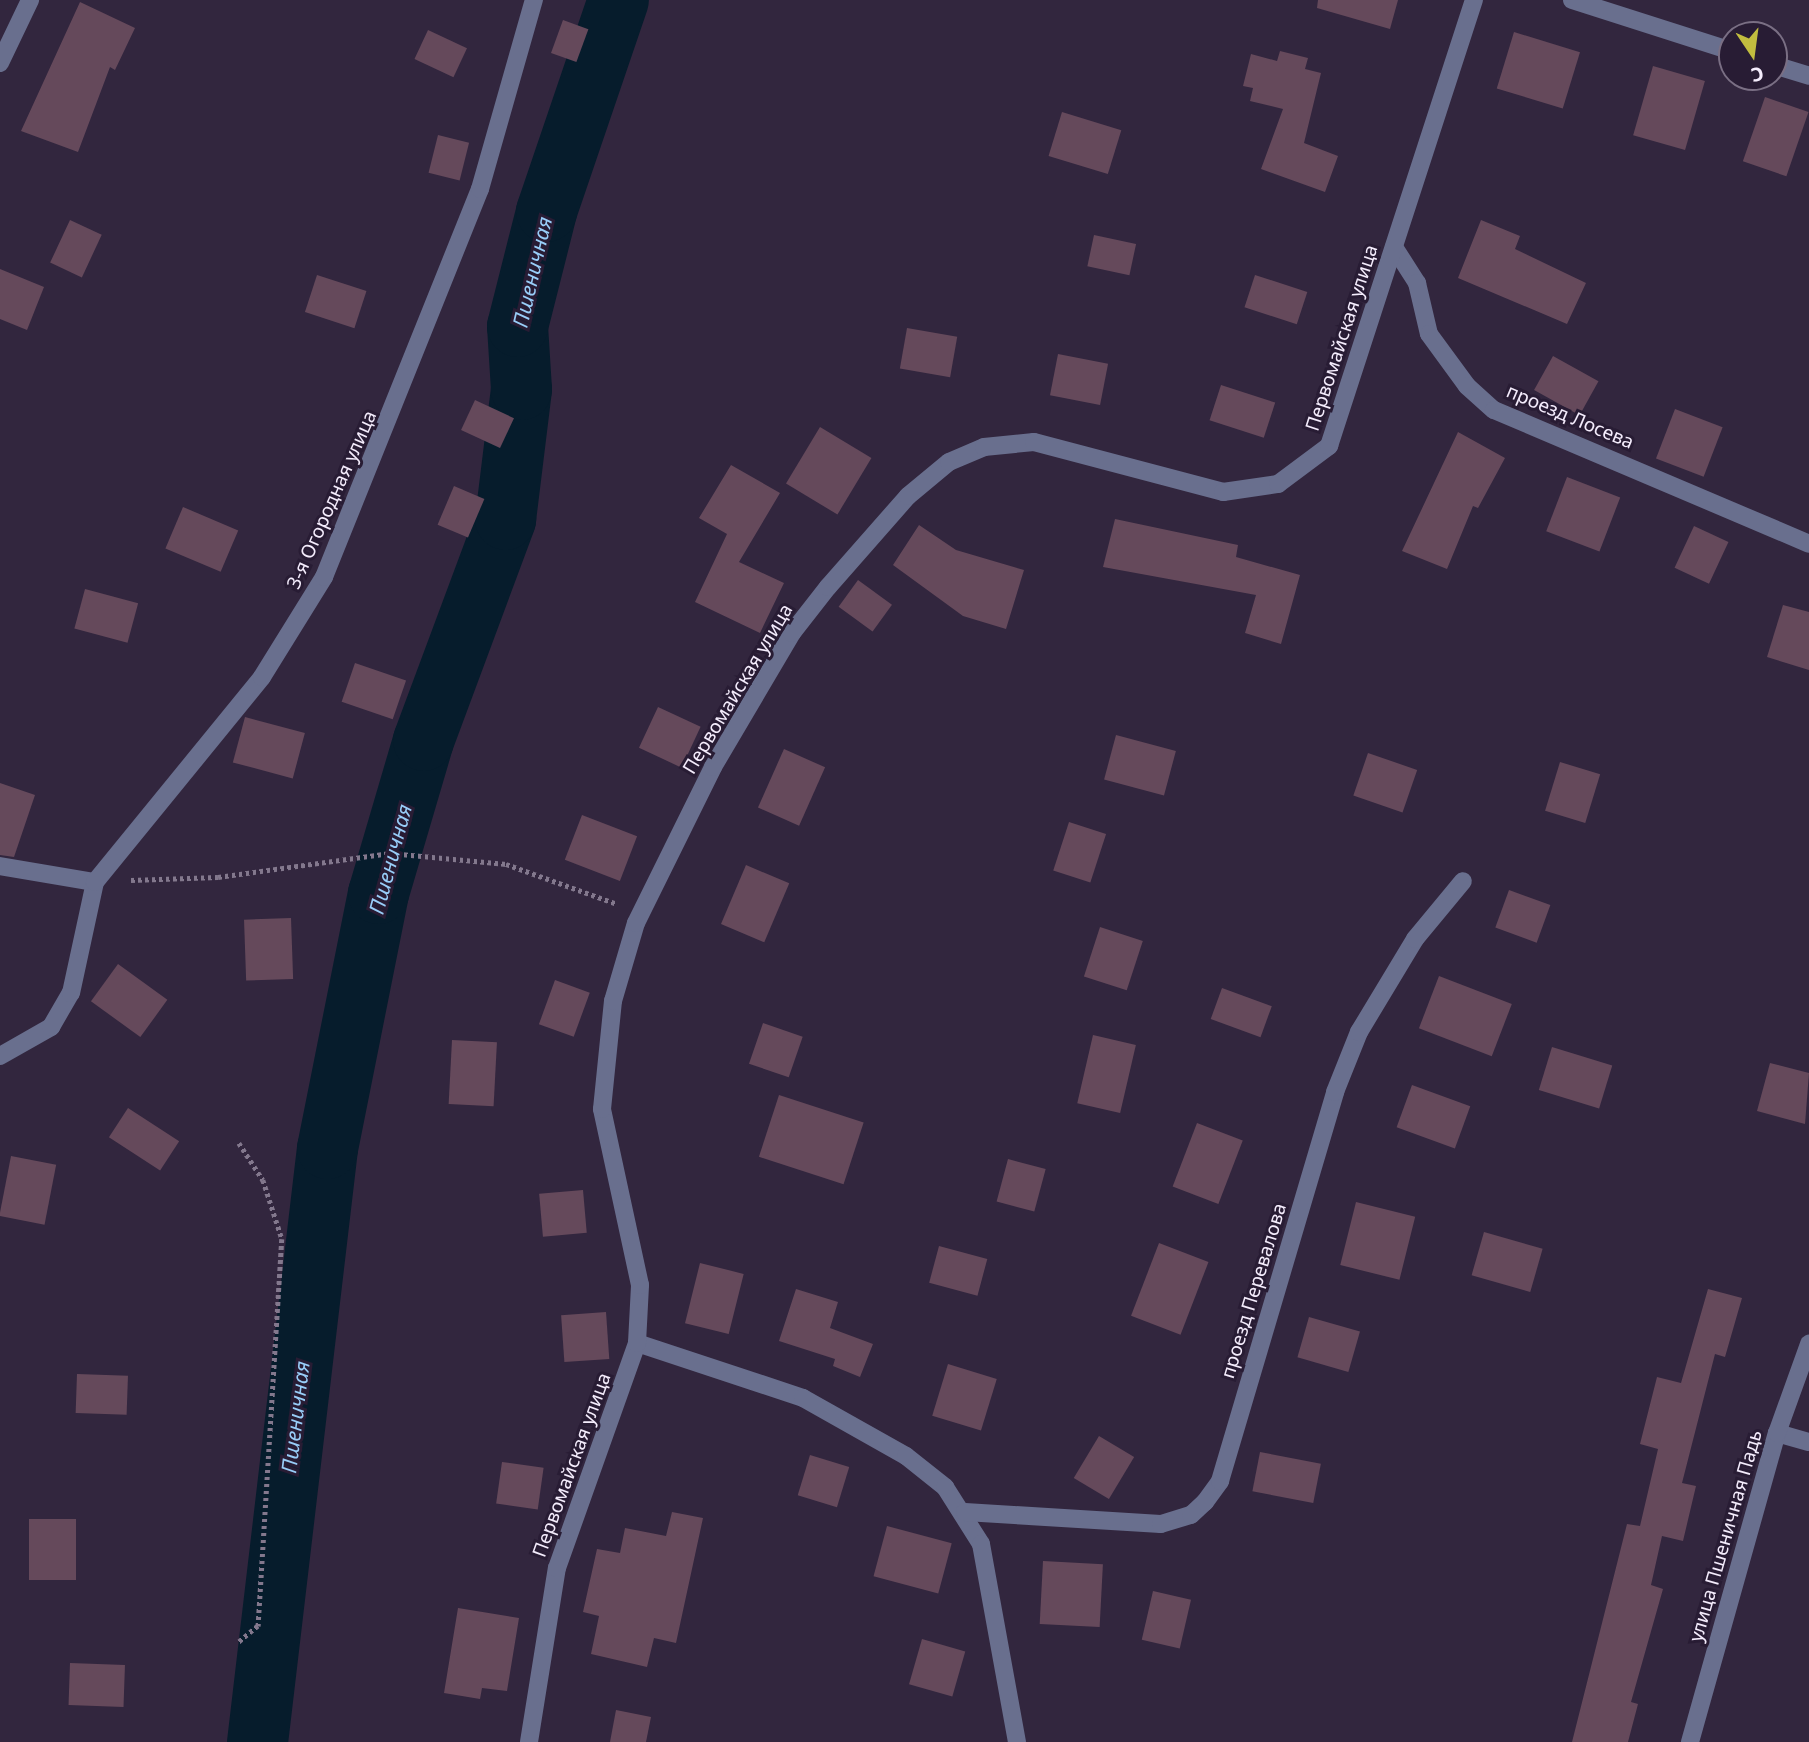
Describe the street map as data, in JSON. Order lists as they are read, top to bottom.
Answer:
{
  "streets": {
    "street": [
      "Первомайская улица",
      "проезд Лосева",
      "3-я Огородная улица",
      "проезд Перевалова",
      "улица Пшеничная Падь"
    ]
  },
  "crossings": [
    ["Первомайская улица", "проезд Лосева"]
  ],
  "water": ["Пшеничная"],
  "north": "bottom"
}
